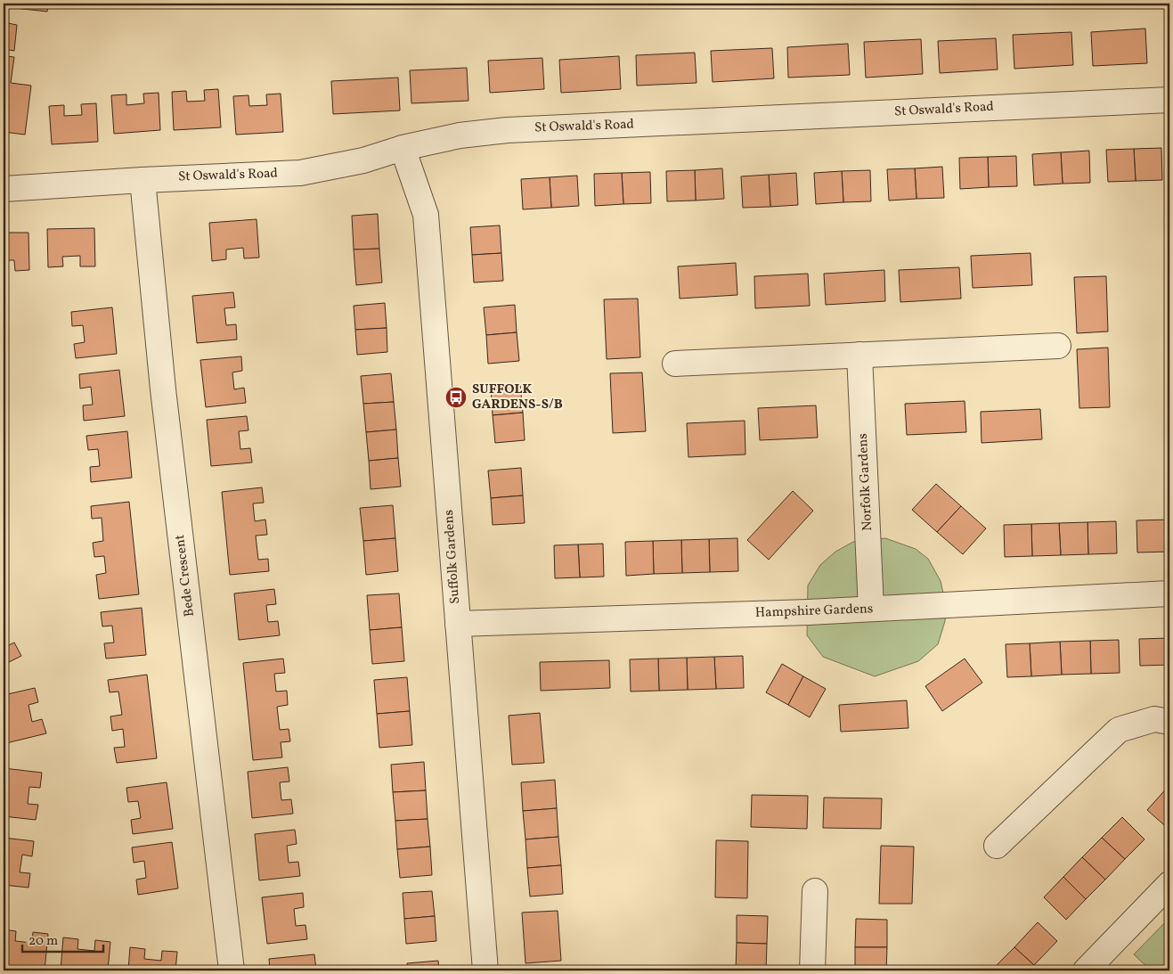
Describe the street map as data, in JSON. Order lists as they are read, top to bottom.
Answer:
{
  "streets": {
    "street": [
      "St Oswald's Road",
      "Norfolk Gardens",
      "Suffolk Gardens",
      "Bede Crescent",
      "Hampshire Gardens"
    ]
  },
  "crossings": [
    ["St Oswald's Road", "Suffolk Gardens"],
    ["St Oswald's Road", "Bede Crescent"],
    ["Norfolk Gardens", "Hampshire Gardens"],
    ["Suffolk Gardens", "Hampshire Gardens"]
  ],
  "places": {
    "bus stop": ["SUFFOLK GARDENS-S/B"]
  },
  "scale_bar": "20 m"
}
